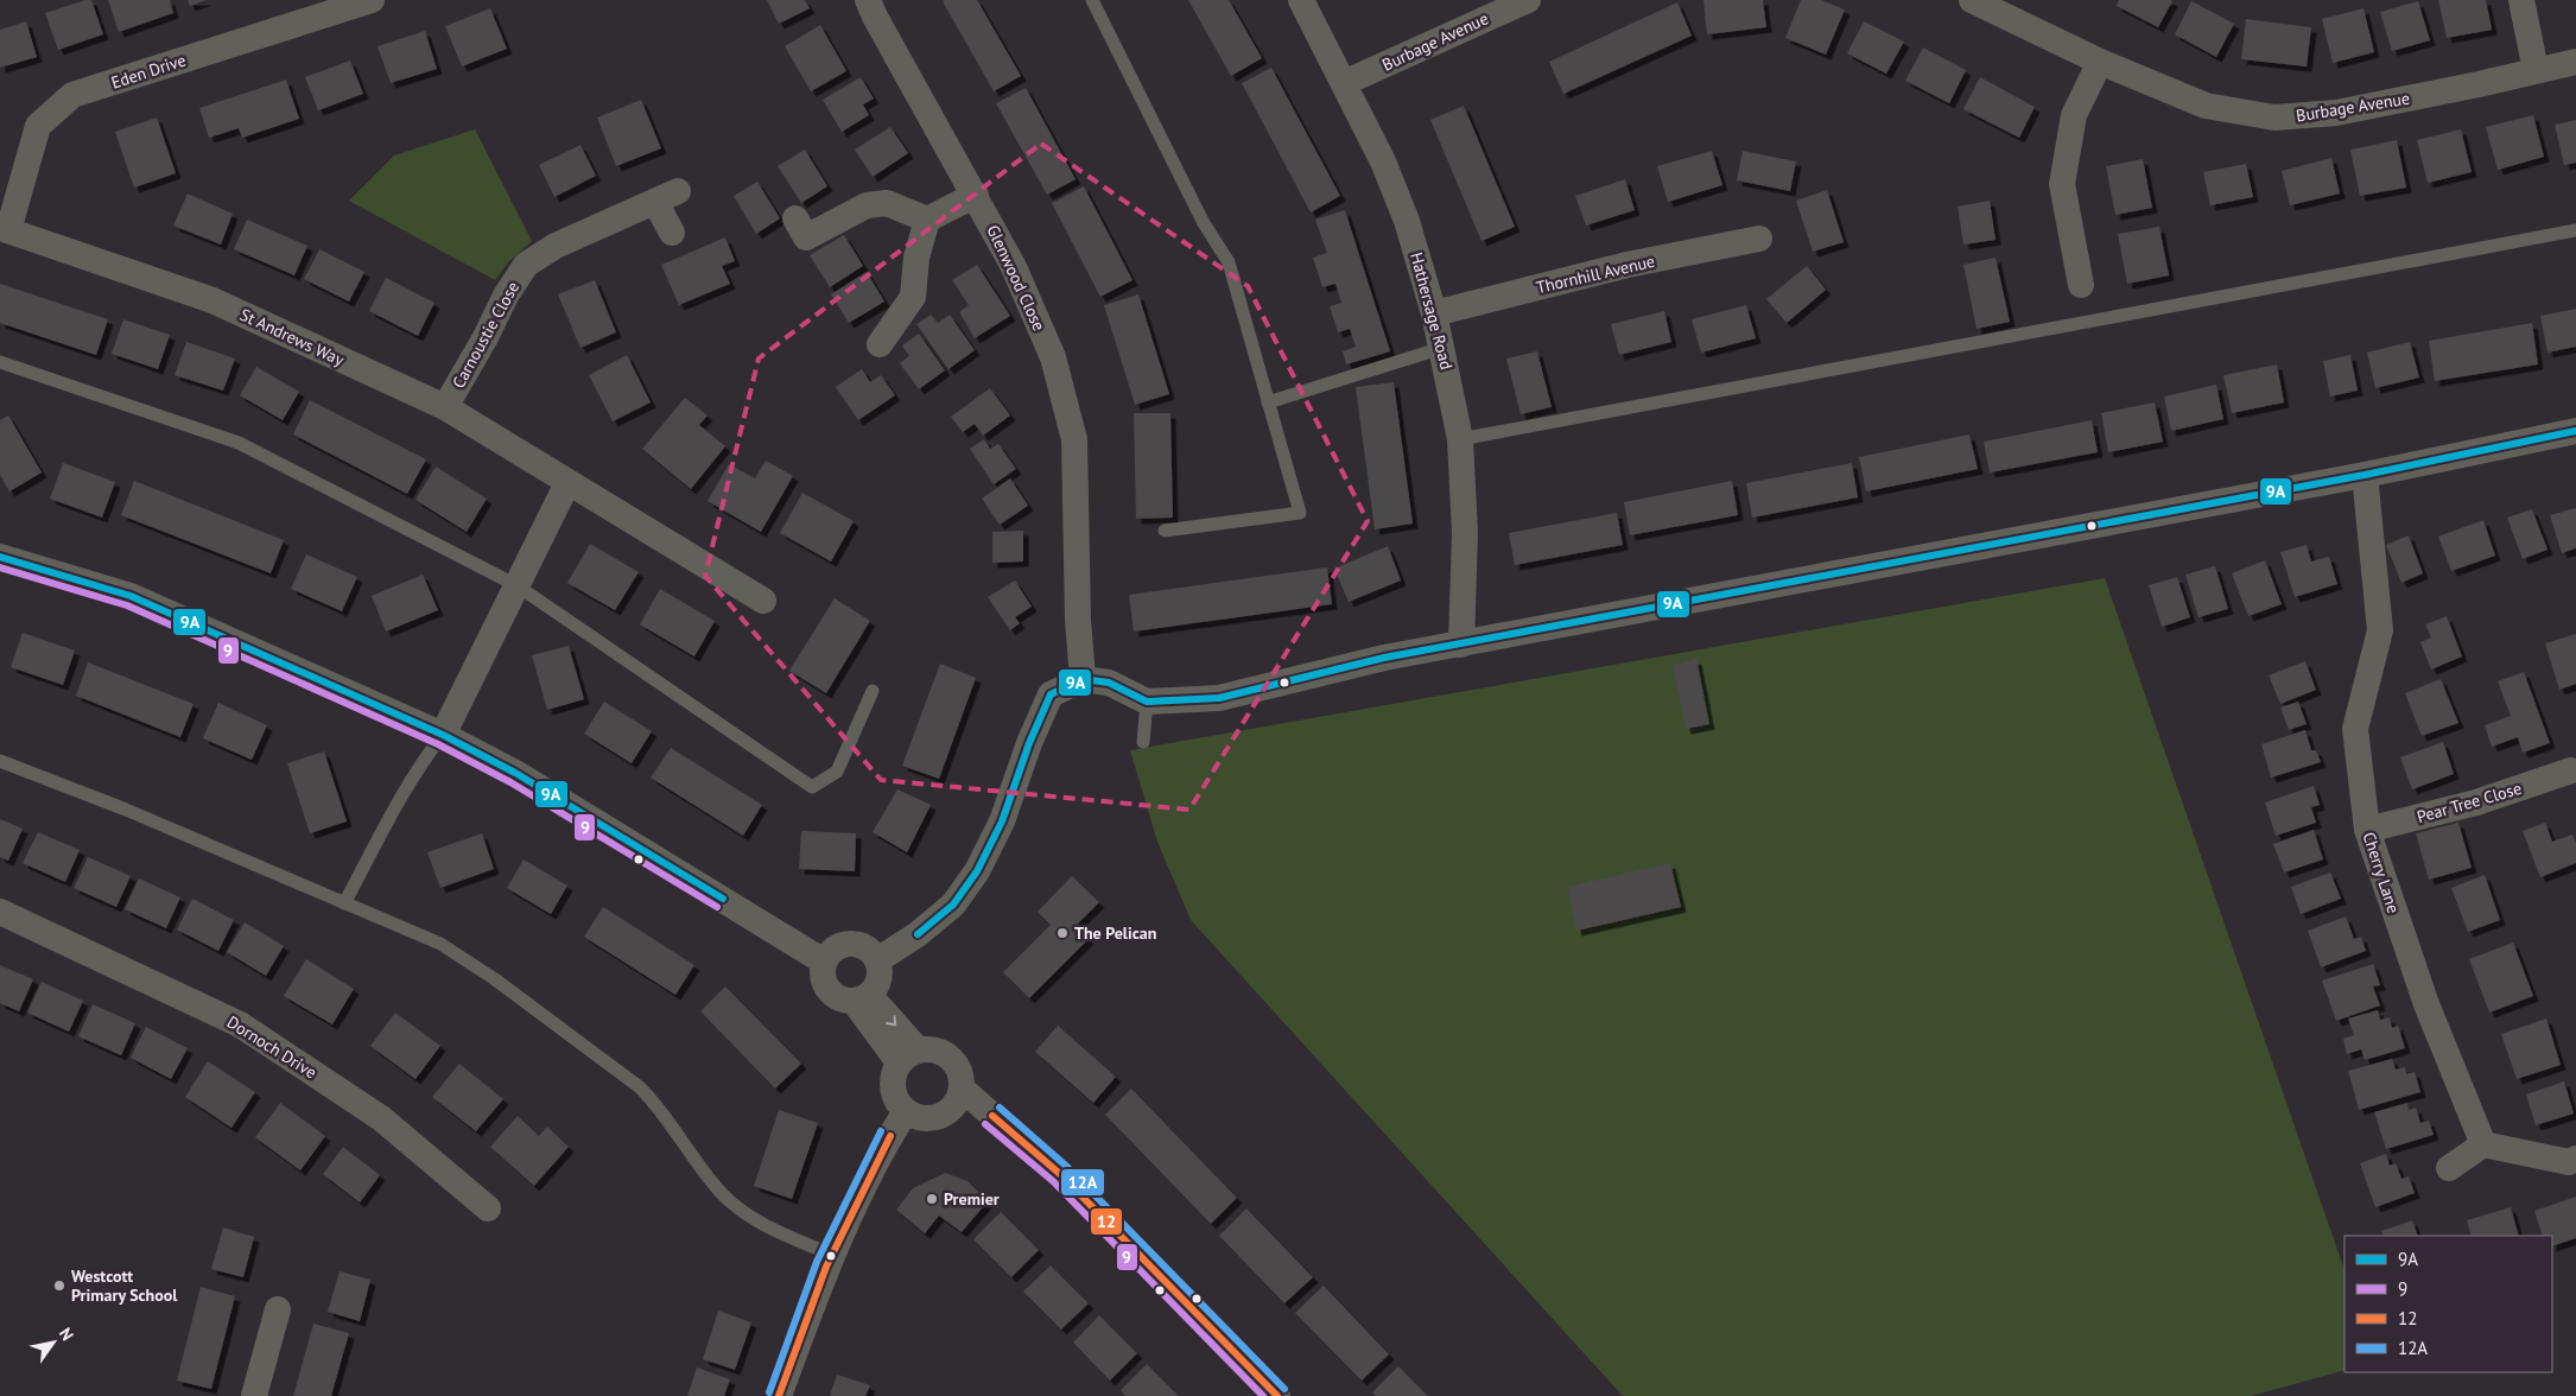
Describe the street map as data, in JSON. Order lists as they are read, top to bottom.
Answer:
{
  "streets": {
    "street": [
      "Burbage Avenue",
      "Eden Drive",
      "Thornhill Avenue",
      "Glenwood Close",
      "Hathersage Road",
      "Carnoustie Close",
      "St Andrews Way",
      "Pear Tree Close",
      "Cherry Lane",
      "Dornoch Drive"
    ]
  },
  "crossings": [
    ["Burbage Avenue", "Hathersage Road"],
    ["Eden Drive", "St Andrews Way"],
    ["Thornhill Avenue", "Hathersage Road"],
    ["Carnoustie Close", "St Andrews Way"],
    ["Pear Tree Close", "Cherry Lane"]
  ],
  "places": ["The Pelican", "Premier", "Westcott Primary School"],
  "lines": [
    "transit line 9A",
    "transit line 9",
    "transit line 12A",
    "transit line 12"
  ],
  "legend": [
    "9A",
    "9",
    "12",
    "12A"
  ],
  "north": "top right"
}
